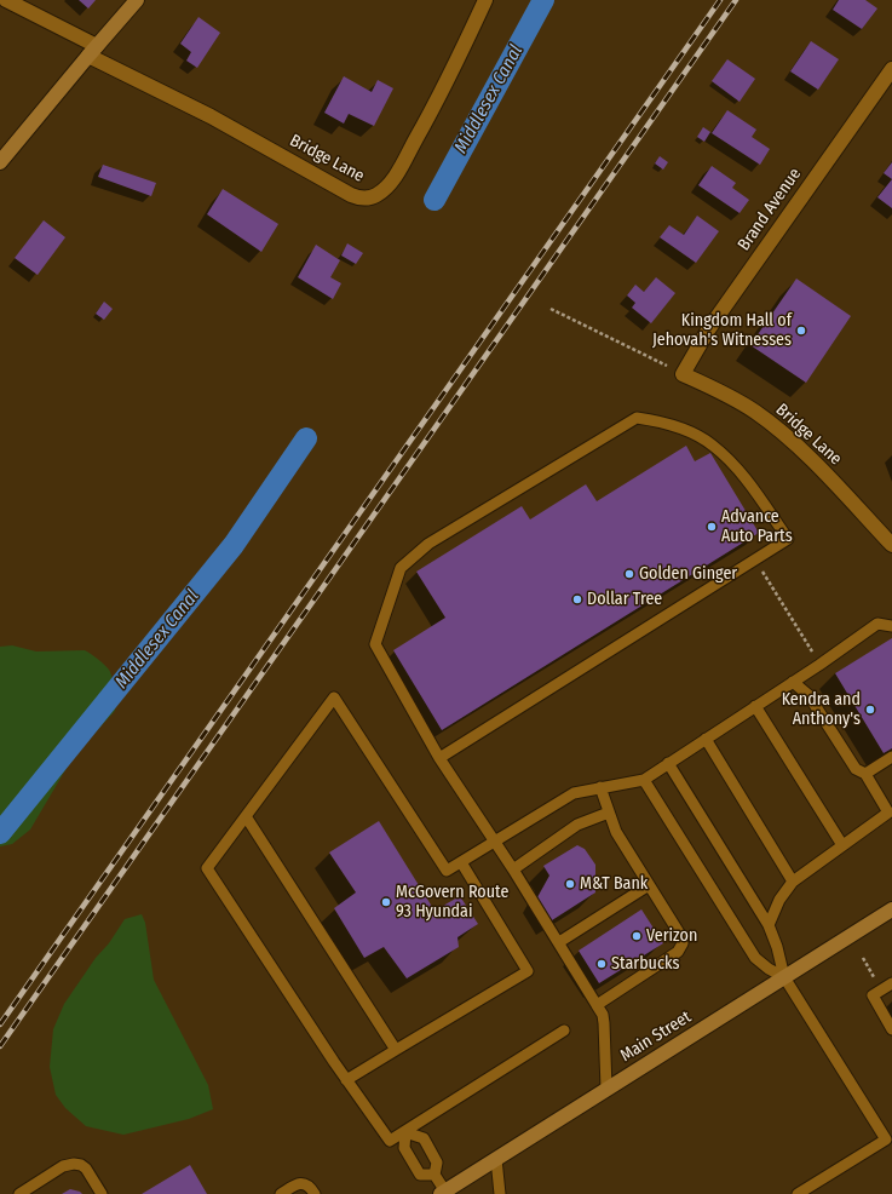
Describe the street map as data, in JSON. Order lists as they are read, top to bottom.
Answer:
{
  "streets": {
    "main road": ["Main Street"],
    "street": ["Bridge Lane", "Brand Avenue"]
  },
  "crossings": [
    ["Bridge Lane", "Brand Avenue"]
  ],
  "water": ["Middlesex Canal"],
  "places": [
    "Kingdom Hall of Jehovah's Witnesses",
    "Advance Auto Parts",
    "Golden Ginger",
    "Dollar Tree",
    "Kendra and Anthony's",
    "M&T Bank",
    "McGovern Route 93 Hyundai",
    "Verizon",
    "Starbucks"
  ]
}
